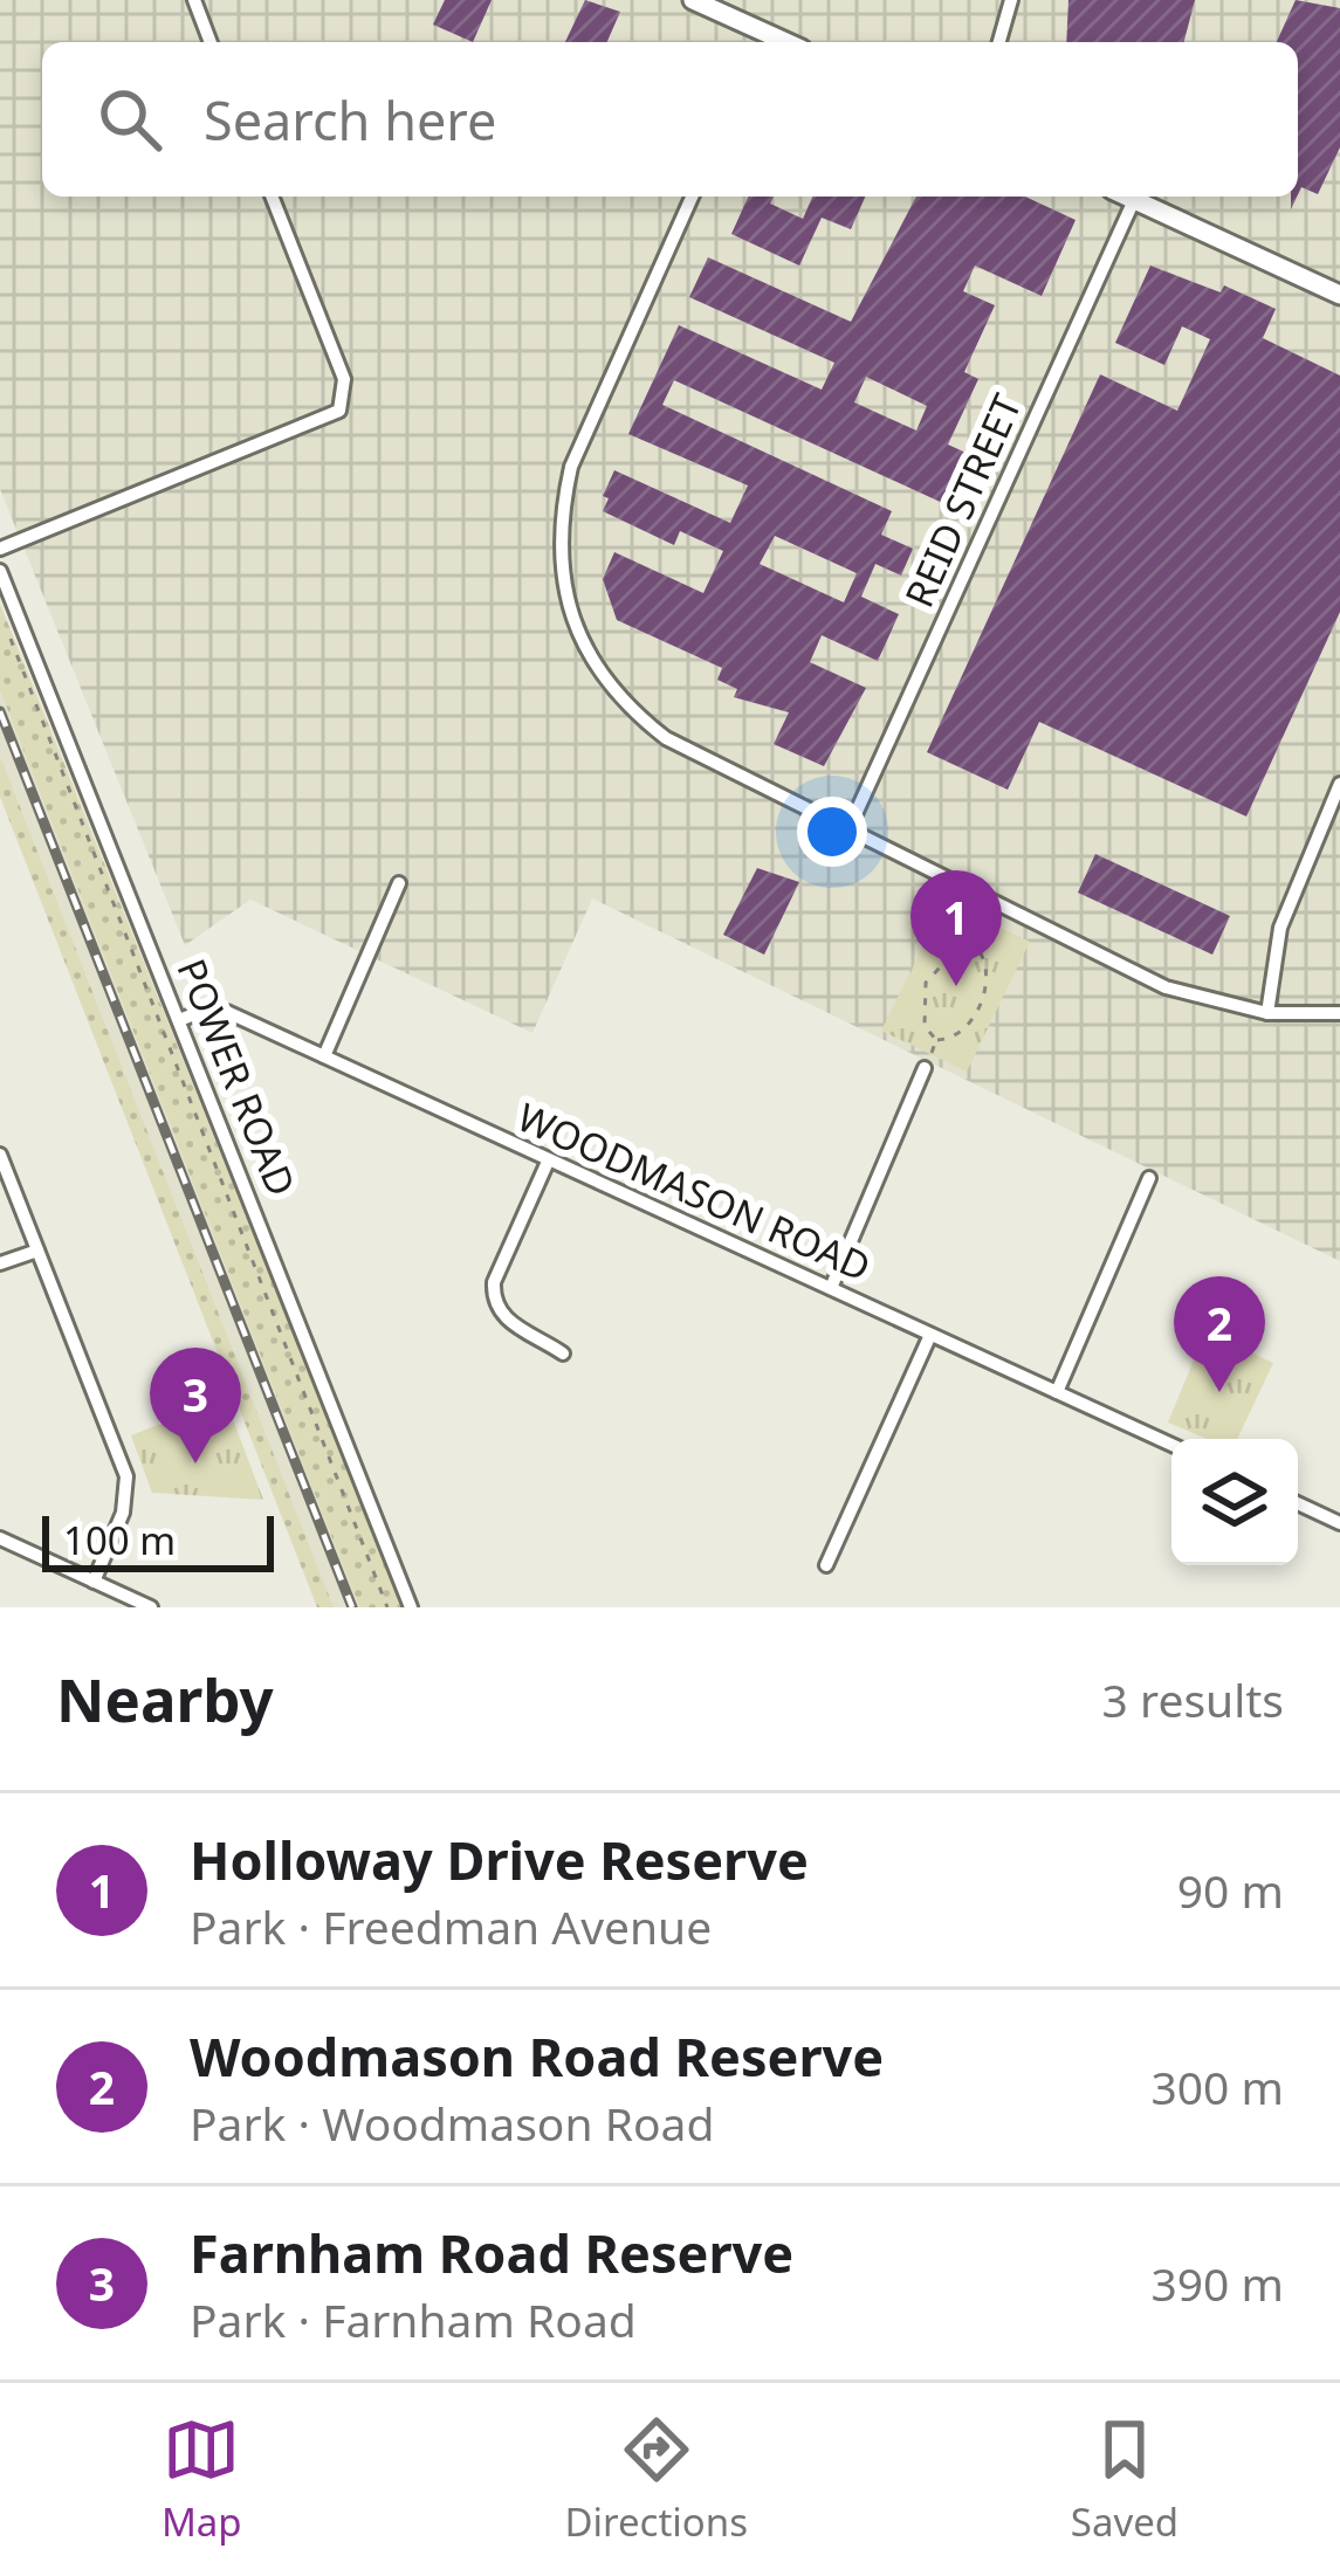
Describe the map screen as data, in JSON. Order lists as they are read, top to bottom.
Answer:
{
  "streets": {
    "street": ["REID STREET", "POWER ROAD", "WOODMASON ROAD"]
  },
  "crossings": [
    ["POWER ROAD", "WOODMASON ROAD"]
  ],
  "scale_bar": "100 m",
  "page": {
    "search": "Search here",
    "pins": ["1", "2", "3"],
    "scale": "100 m",
    "heading": ["Nearby", "3 results"],
    "list": [
      {
        "mark": "1",
        "name": "Holloway Drive Reserve",
        "note": "Park · Freedman Avenue",
        "value": "90 m"
      },
      {
        "mark": "2",
        "name": "Woodmason Road Reserve",
        "note": "Park · Woodmason Road",
        "value": "300 m"
      },
      {
        "mark": "3",
        "name": "Farnham Road Reserve",
        "note": "Park · Farnham Road",
        "value": "390 m"
      }
    ],
    "nav": ["Map", "Directions", "Saved"]
  }
}
